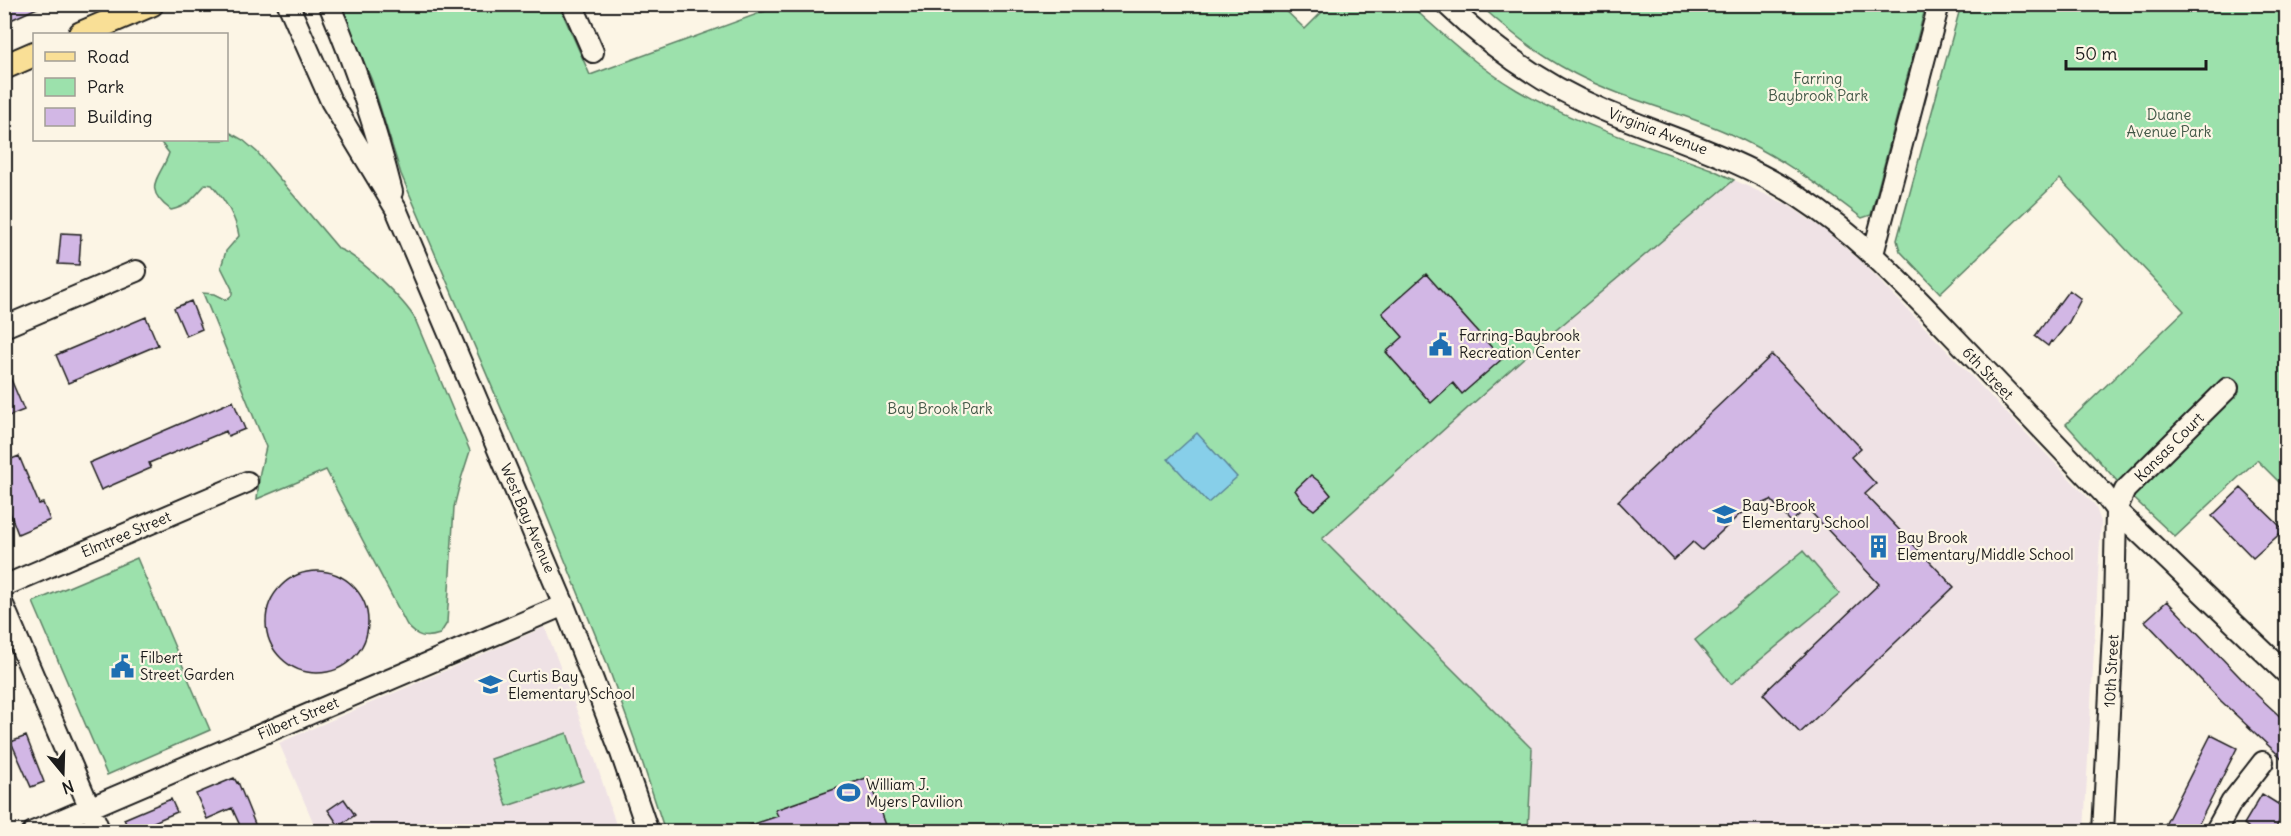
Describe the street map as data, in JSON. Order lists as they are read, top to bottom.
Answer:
{
  "streets": {
    "street": [
      "Virginia Avenue",
      "6th Street",
      "Kansas Court",
      "West Bay Avenue",
      "Elmtree Street",
      "10th Street",
      "Filbert Street"
    ]
  },
  "crossings": [
    ["Virginia Avenue", "6th Street"],
    ["6th Street", "Kansas Court"],
    ["6th Street", "10th Street"],
    ["Kansas Court", "10th Street"],
    ["West Bay Avenue", "Filbert Street"]
  ],
  "parks": ["Farring Baybrook Park", "Duane Avenue Park", "Bay Brook Park"],
  "places": {
    "public building": ["Farring-Baybrook Recreation Center", "Filbert Street Garden"],
    "school or university": ["Bay-Brook Elementary School", "Curtis Bay Elementary School"],
    "building": ["Bay Brook Elementary/Middle School"],
    "sports": ["William J. Myers Pavilion"]
  },
  "legend": ["Road", "Park", "Building"],
  "scale_bar": "50 m",
  "north": "bottom"
}
